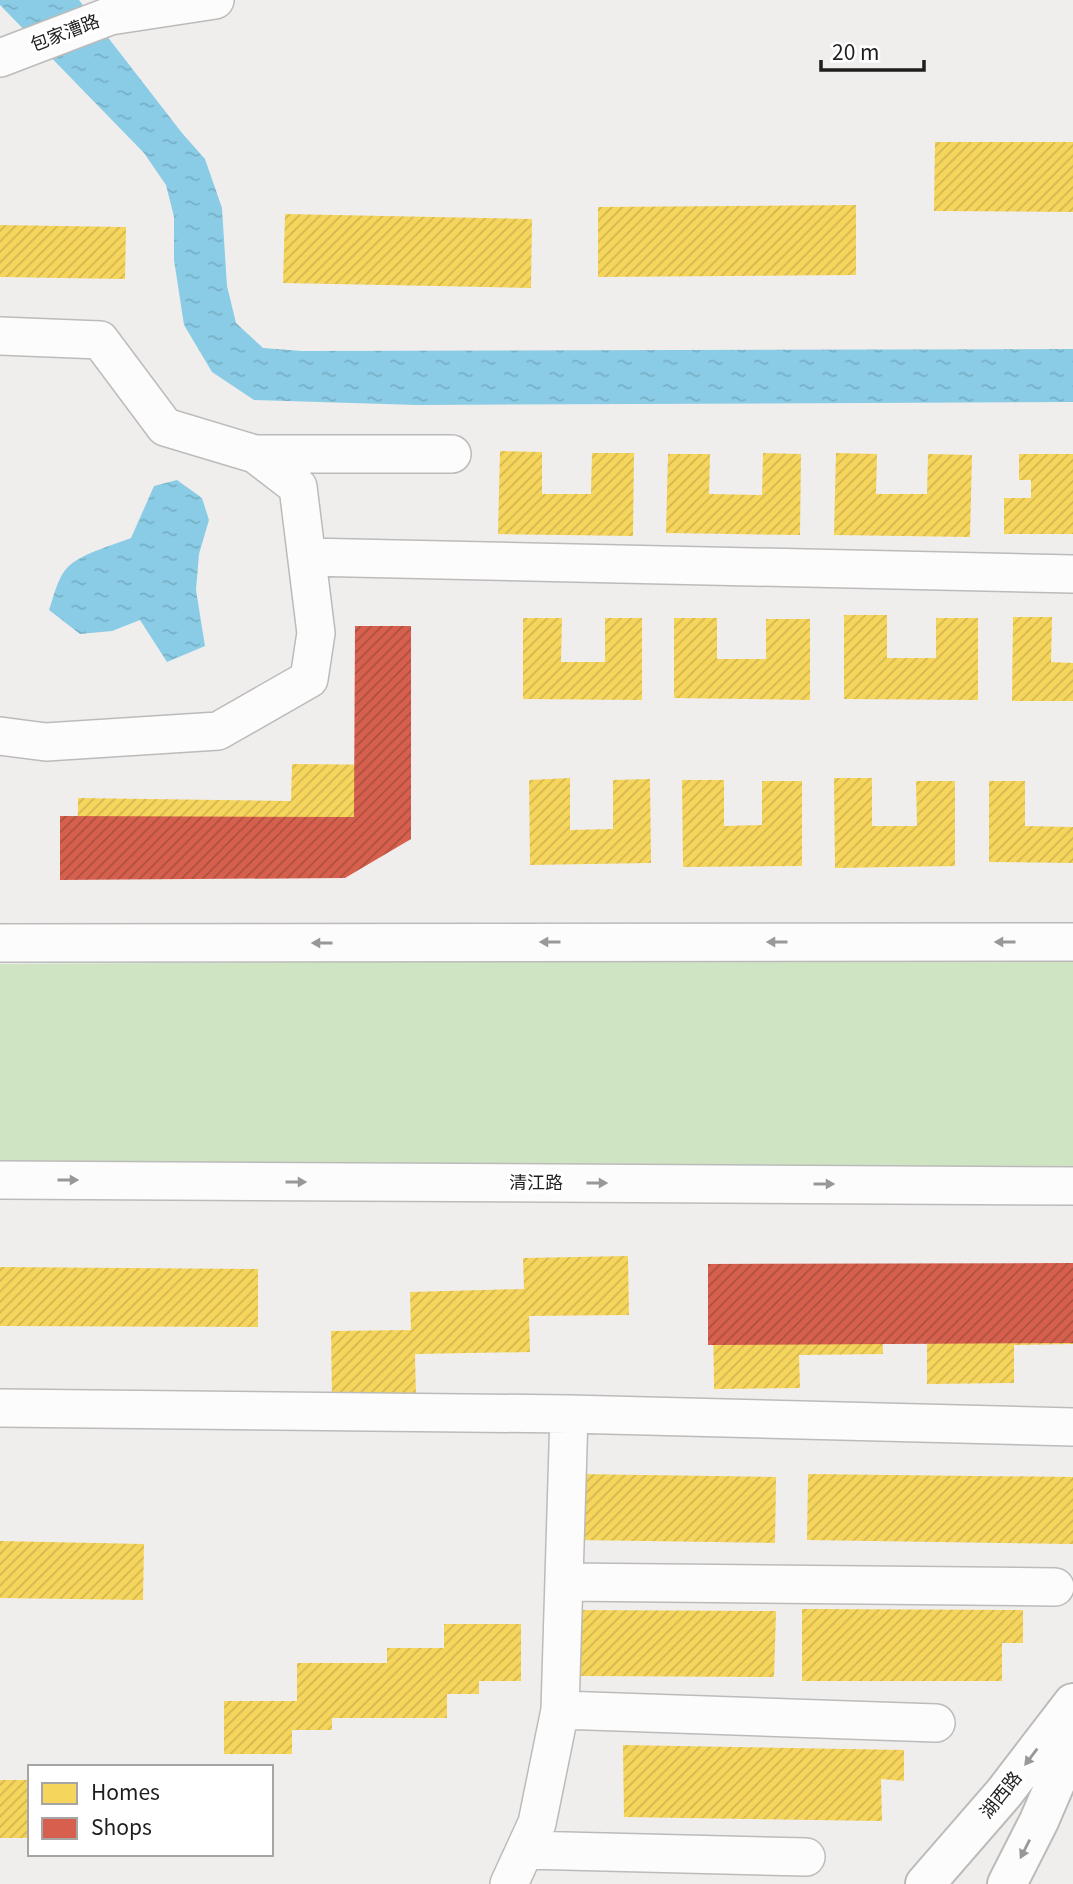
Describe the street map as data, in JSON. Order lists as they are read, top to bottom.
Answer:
{
  "streets": {
    "main road": ["湖西路"],
    "street": ["包家漕路", "清江路"]
  },
  "legend": ["Homes", "Shops"],
  "scale_bar": "20 m"
}
